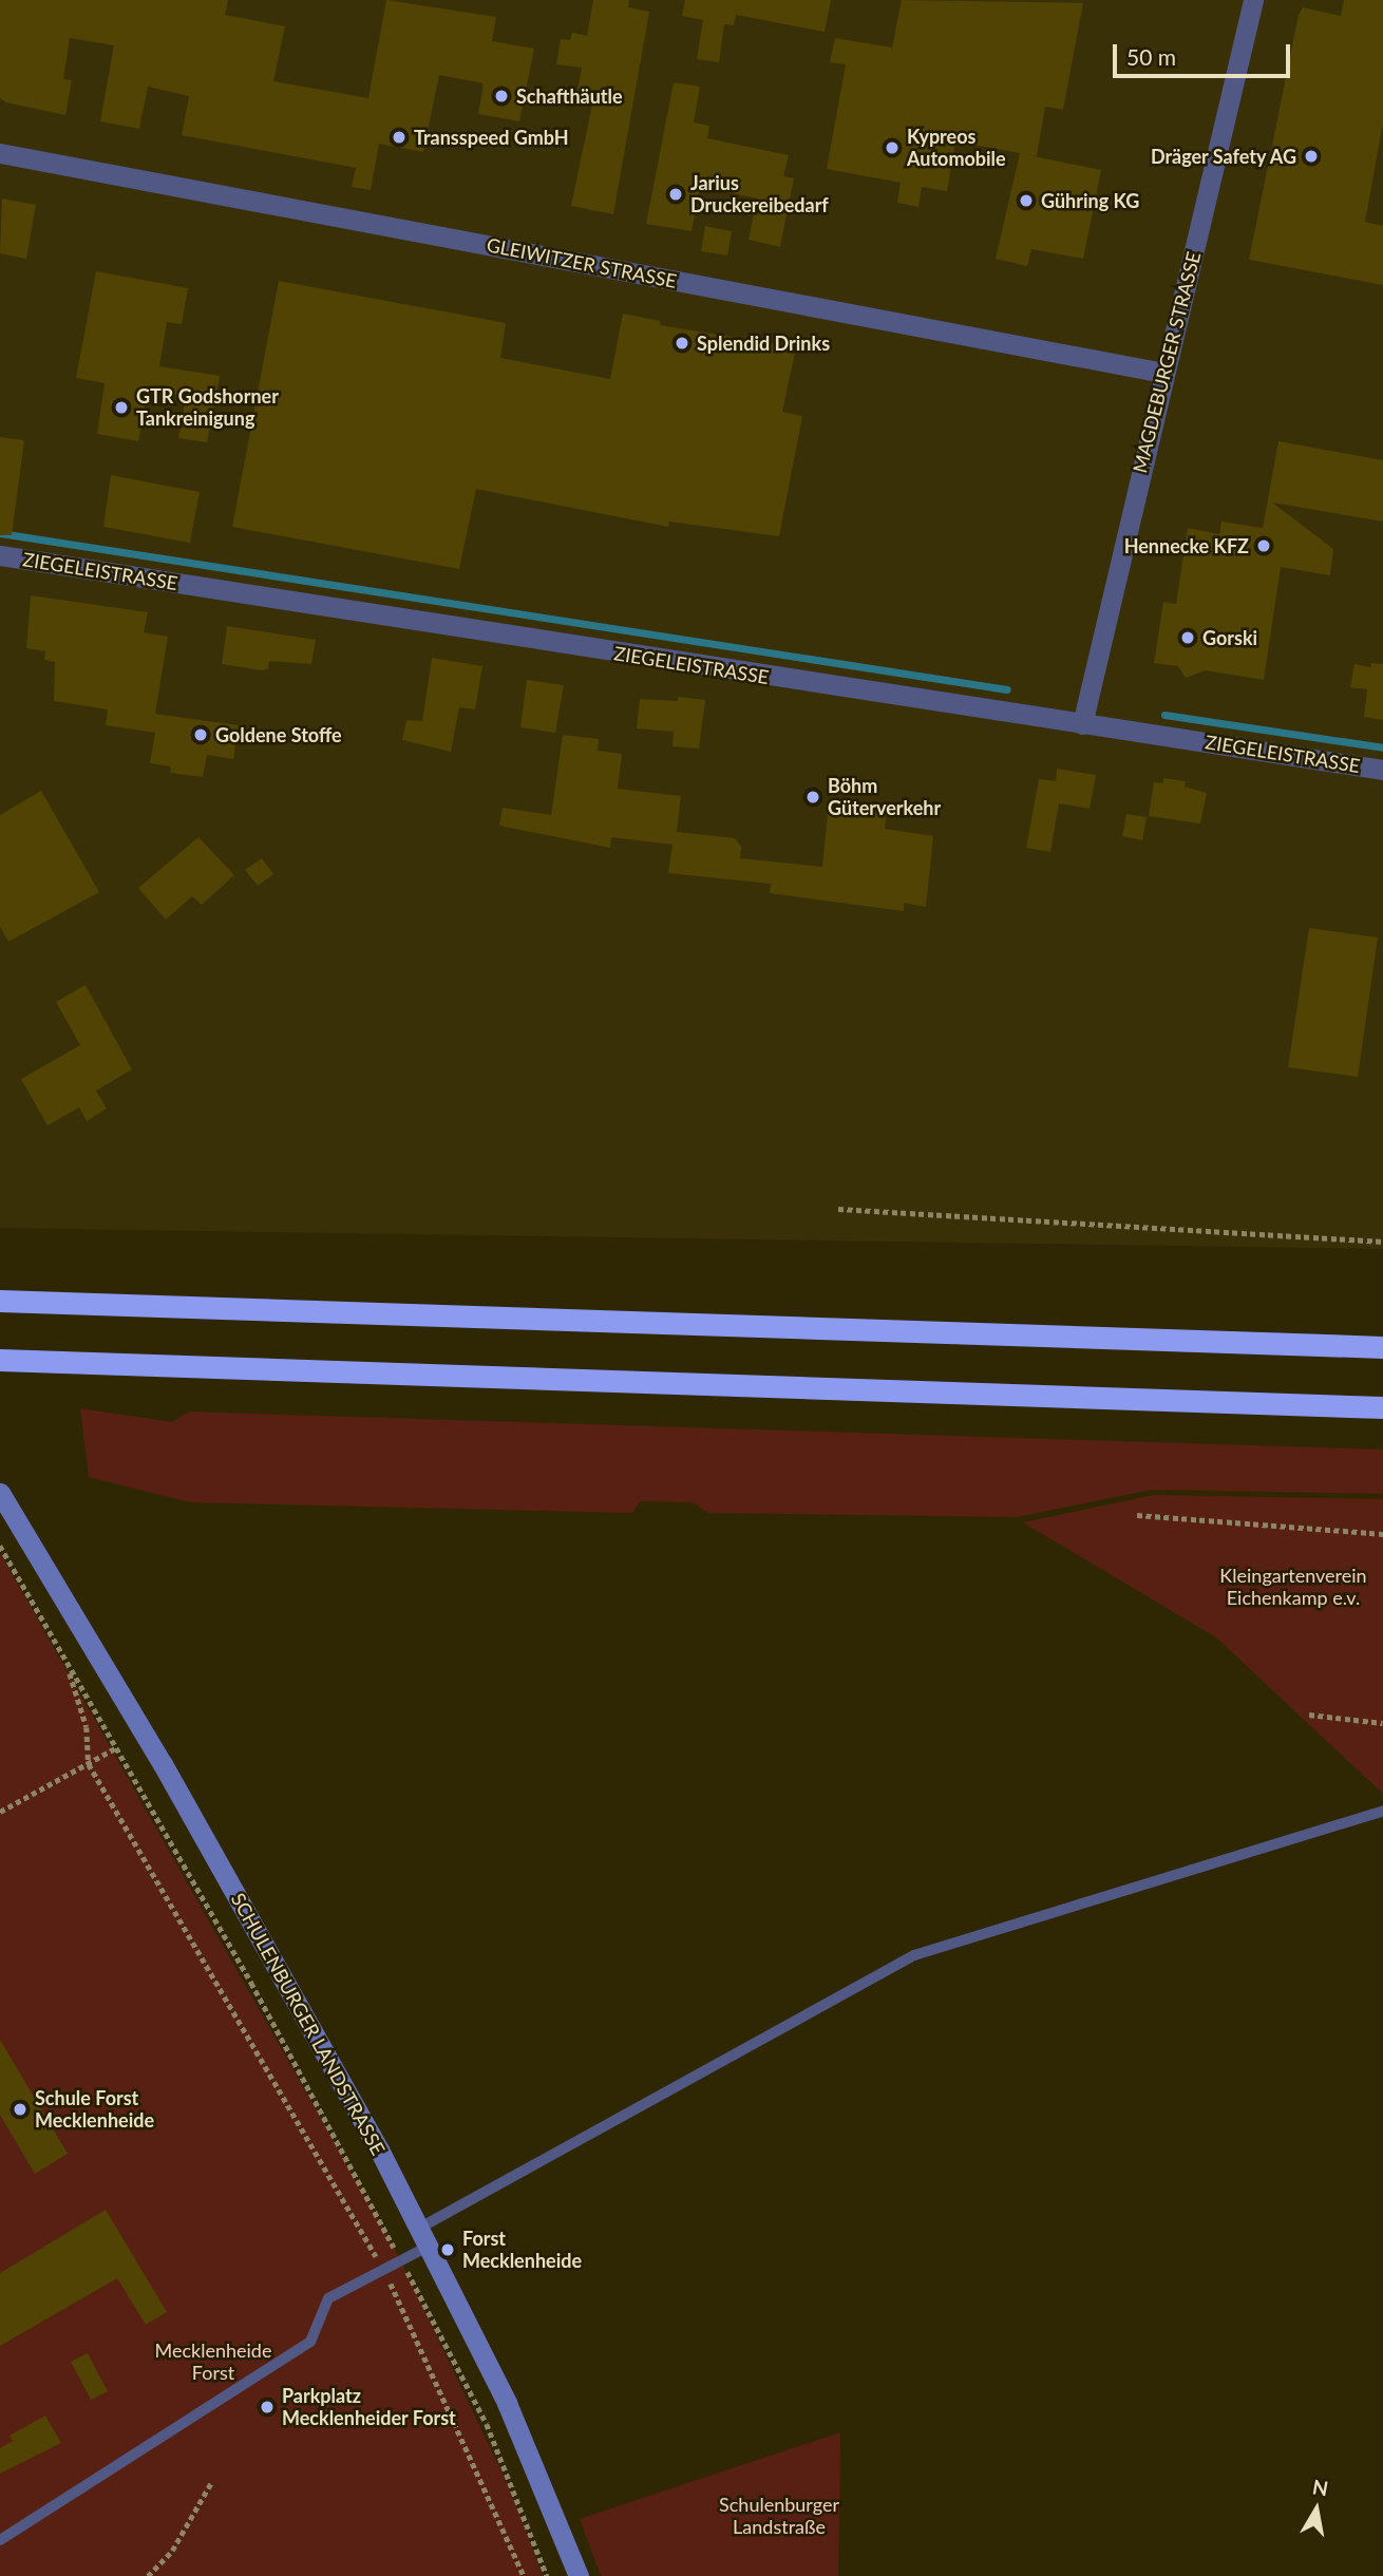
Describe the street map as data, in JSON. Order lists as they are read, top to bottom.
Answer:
{
  "streets": {
    "main road": ["SCHULENBURGER LANDSTRASSE"],
    "street": ["GLEIWITZER STRASSE", "MAGDEBURGER STRASSE", "ZIEGELEISTRASSE"]
  },
  "crossings": [
    ["GLEIWITZER STRASSE", "MAGDEBURGER STRASSE"],
    ["MAGDEBURGER STRASSE", "ZIEGELEISTRASSE"]
  ],
  "parks": ["Kleingartenverein Eichenkamp e.v.", "Mecklenheide Forst", "Schulenburger Landstraße"],
  "places": [
    "Schafthäutle",
    "Transspeed GmbH",
    "Kypreos Automobile",
    "Dräger Safety AG",
    "Jarius Druckereibedarf",
    "Gühring KG",
    "Splendid Drinks",
    "GTR Godshorner Tankreinigung",
    "Hennecke KFZ",
    "Gorski",
    "Goldene Stoffe",
    "Böhm Güterverkehr",
    "Schule Forst Mecklenheide",
    "Forst Mecklenheide",
    "Parkplatz Mecklenheider Forst"
  ],
  "scale_bar": "50 m",
  "north": "top"
}
